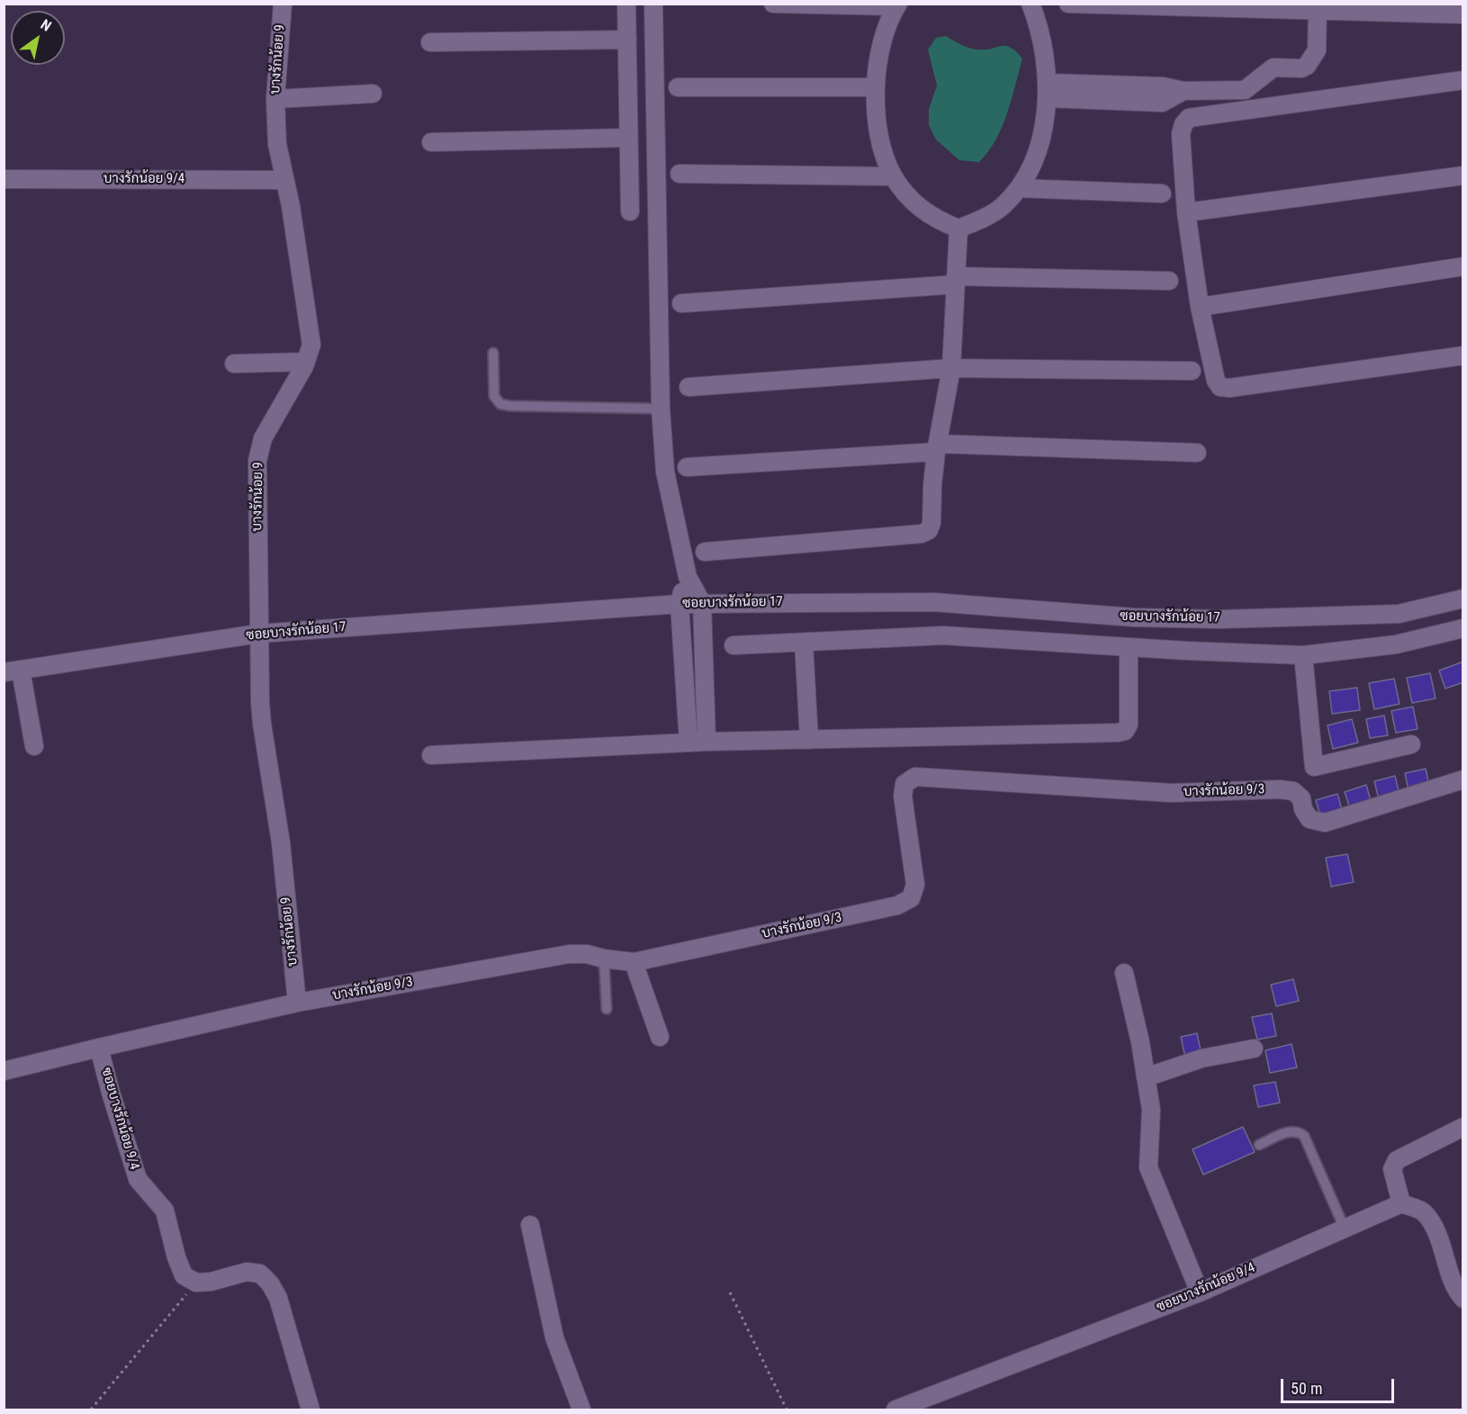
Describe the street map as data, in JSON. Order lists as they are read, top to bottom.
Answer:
{
  "streets": {
    "street": [
      "บางรักน้อย 9",
      "บางรักน้อย 9/4",
      "ซอยบางรักน้อย 17",
      "บางรักน้อย 9/3",
      "ซอยบางรักน้อย 9/4"
    ]
  },
  "crossings": [
    ["บางรักน้อย 9", "บางรักน้อย 9/4"],
    ["บางรักน้อย 9", "ซอยบางรักน้อย 17"],
    ["บางรักน้อย 9", "บางรักน้อย 9/3"],
    ["บางรักน้อย 9/3", "ซอยบางรักน้อย 9/4"]
  ],
  "scale_bar": "50 m",
  "north": "top right"
}
